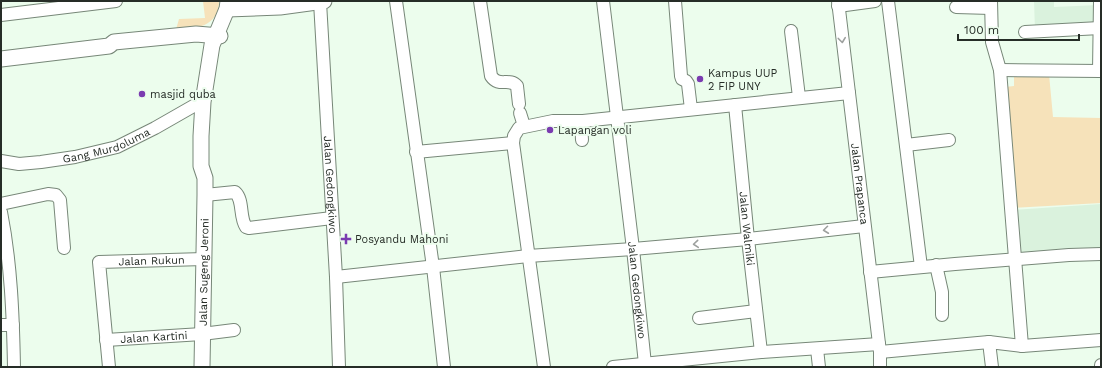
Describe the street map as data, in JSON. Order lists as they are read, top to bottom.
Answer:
{
  "streets": {
    "main road": ["Jalan Sugeng Jeroni"],
    "street": [
      "Gang Murdoluma",
      "Jalan Gedongkiwo",
      "Jalan Prapanca",
      "Jalan Walmiki",
      "Jalan Rukun",
      "Jalan Kartini"
    ]
  },
  "crossings": [
    ["Gang Murdoluma", "Jalan Sugeng Jeroni"],
    ["Jalan Rukun", "Jalan Sugeng Jeroni"],
    ["Jalan Rukun", "Jalan Kartini"],
    ["Jalan Sugeng Jeroni", "Jalan Kartini"]
  ],
  "places": {
    "other": ["Kampus UUP 2 FIP UNY", "masjid quba", "Lapangan voli"],
    "health": ["Posyandu Mahoni"]
  },
  "scale_bar": "100 m"
}
